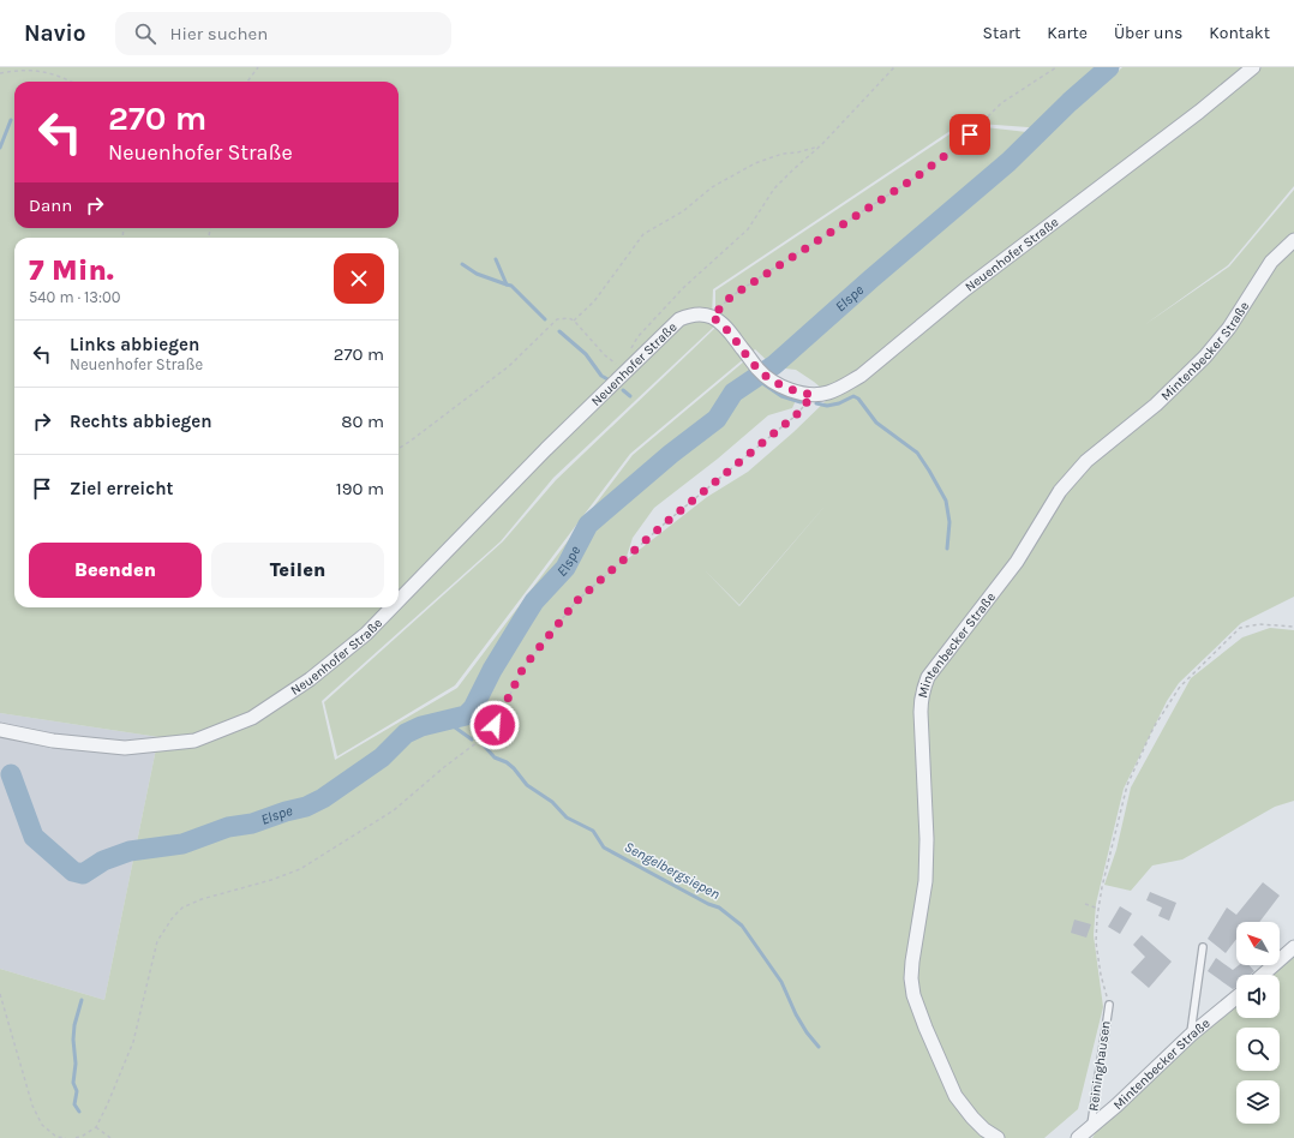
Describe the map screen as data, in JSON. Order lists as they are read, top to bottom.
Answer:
{
  "streets": {
    "street": ["Neuenhofer Straße", "Mintenbecker Straße"],
    "lane": ["Reininghausen"]
  },
  "crossings": [
    ["Mintenbecker Straße", "Reininghausen"]
  ],
  "water": ["Elspe", "Sengelbergsiepen"],
  "north": "top left",
  "page": {
    "header": "Navio",
    "search": "Hier suchen",
    "nav": [
      "Start",
      "Karte",
      "Über uns",
      "Kontakt"
    ],
    "turn": ["270 m", "Neuenhofer Straße"],
    "then": "Dann",
    "heading": ["7 Min.", "540 m · 13:00"],
    "list": [
      {
        "name": "Links abbiegen",
        "note": "Neuenhofer Straße",
        "value": "270 m"
      },
      {
        "name": "Rechts abbiegen",
        "value": "80 m"
      },
      {
        "name": "Ziel erreicht",
        "value": "190 m"
      }
    ],
    "buttons": ["Beenden", "Teilen"]
  }
}
